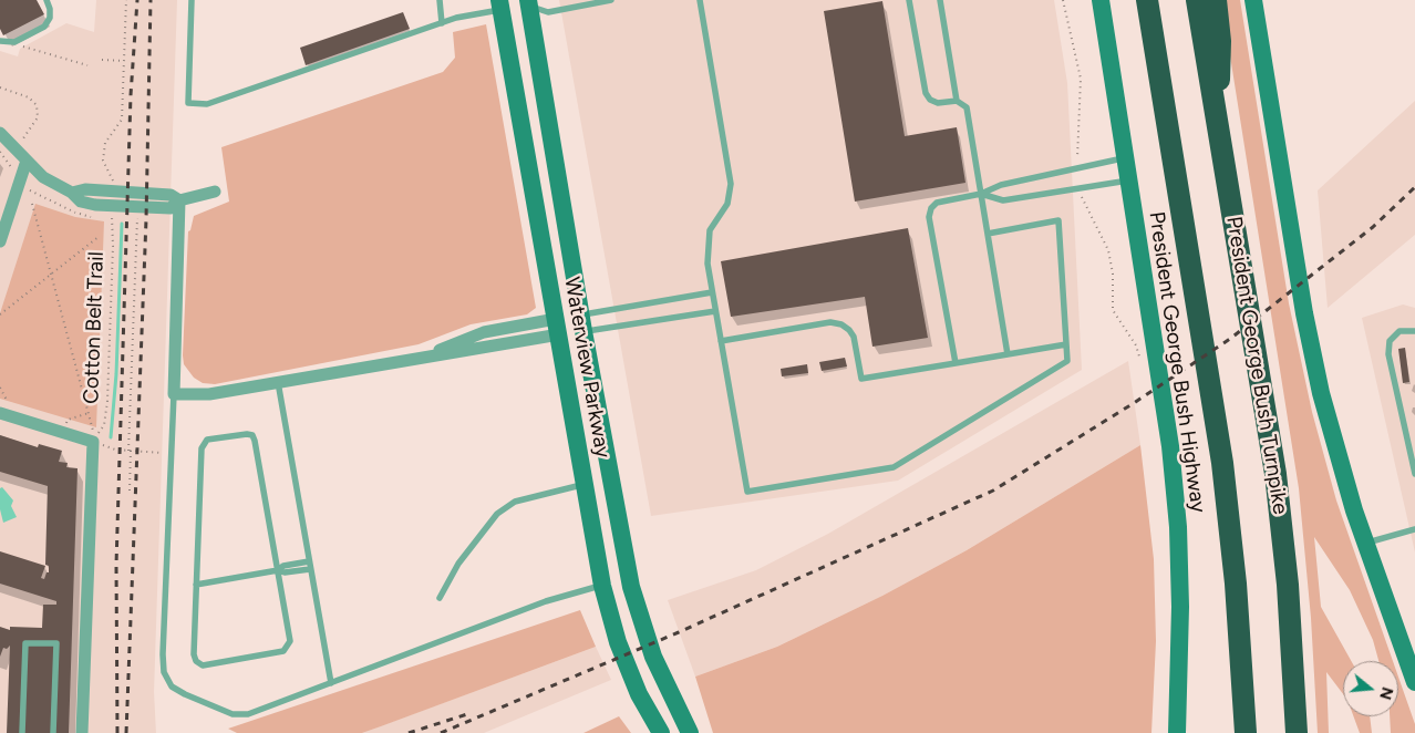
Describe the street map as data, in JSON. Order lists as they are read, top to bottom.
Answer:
{
  "streets": {
    "highway": ["President George Bush Turnpike"],
    "main road": ["President George Bush Highway", "Waterview Parkway"],
    "path": ["Cotton Belt Trail"]
  },
  "north": "right"
}
